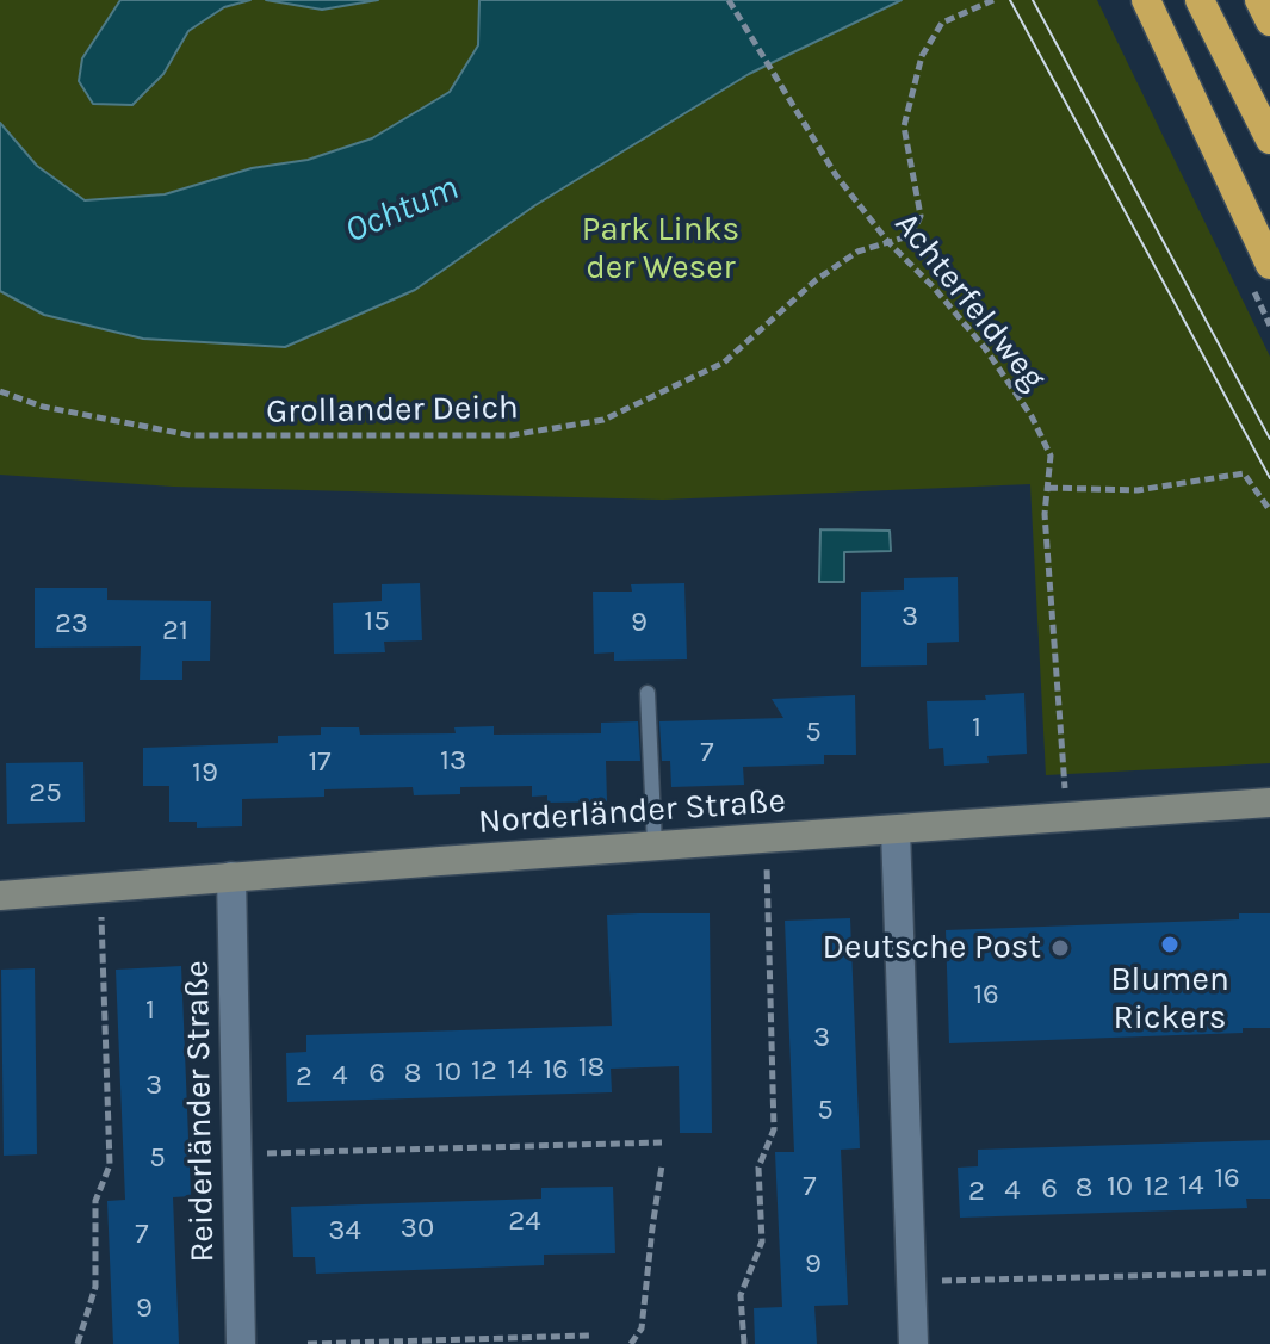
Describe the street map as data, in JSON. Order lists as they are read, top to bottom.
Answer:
{
  "streets": {
    "street": ["Norderländer Straße", "Reiderländer Straße"],
    "path": ["Achterfeldweg", "Grollander Deich"]
  },
  "crossings": [
    ["Achterfeldweg", "Grollander Deich"],
    ["Achterfeldweg", "Norderländer Straße"],
    ["Norderländer Straße", "Reiderländer Straße"]
  ],
  "water": ["Ochtum"],
  "parks": ["Park Links der Weser"],
  "places": ["Blumen Rickers", "Deutsche Post"],
  "house_numbers": [
    "3",
    "15",
    "9",
    "23",
    "21",
    "1",
    "5",
    "7",
    "13",
    "17",
    "19",
    "25",
    "16",
    "1",
    "3",
    "18",
    "14",
    "16",
    "12",
    "10",
    "6",
    "8",
    "4",
    "2",
    "3",
    "5",
    "5",
    "16",
    "14",
    "7",
    "10",
    "12",
    "8",
    "6",
    "4",
    "2",
    "24",
    "30",
    "34",
    "7",
    "9",
    "9"
  ]
}
